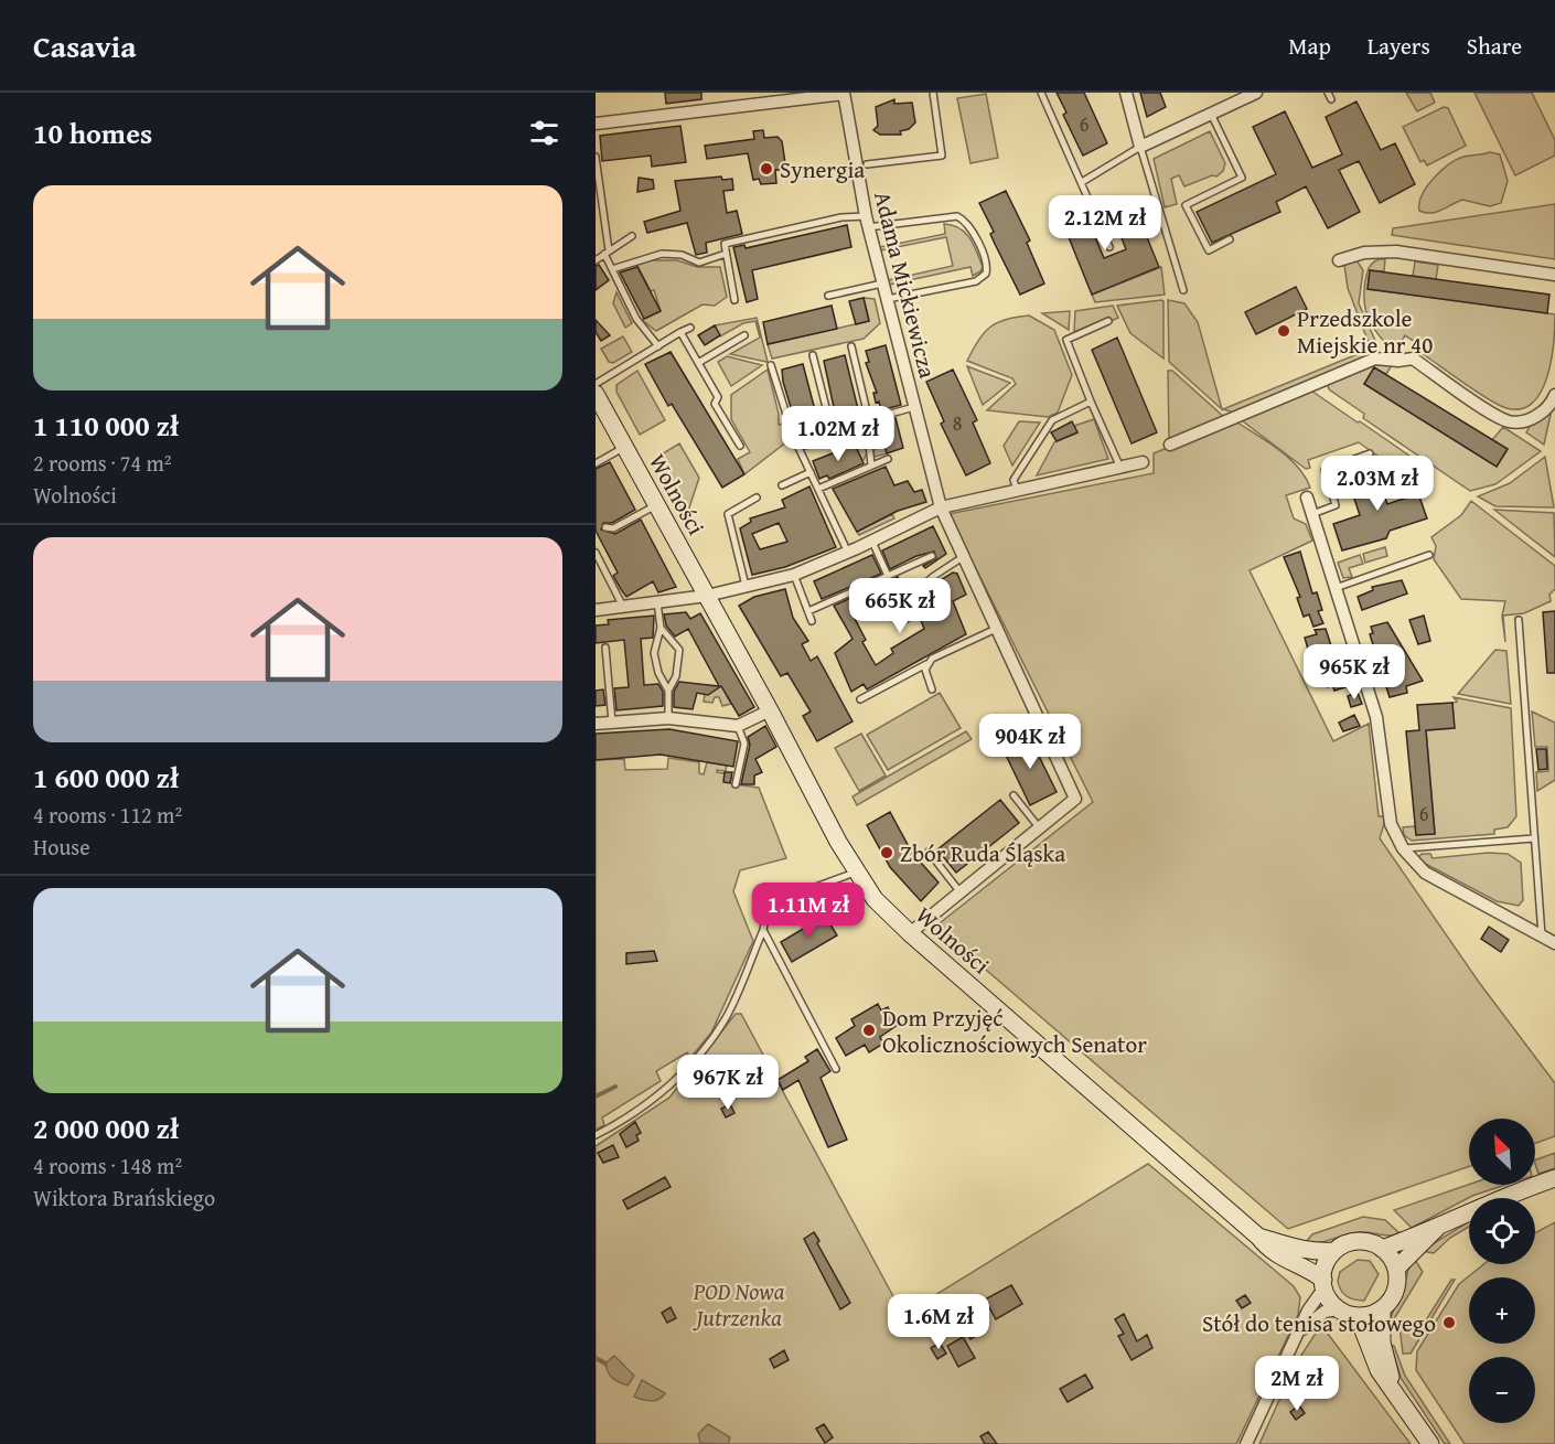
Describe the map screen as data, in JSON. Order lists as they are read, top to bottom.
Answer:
{
  "streets": {
    "street": ["Adama Mickiewicza", "Wolności"]
  },
  "crossings": [
    ["Adama Mickiewicza", "Wolności"]
  ],
  "parks": ["POD Nowa Jutrzenka"],
  "places": [
    "Synergia",
    "Przedszkole Miejskie nr 40",
    "Zbór Ruda Śląska",
    "Dom Przyjęć Okolicznościowych Senator",
    "Stół do tenisa stołowego"
  ],
  "house_numbers": ["6", "8", "6"],
  "north": "top left",
  "page": {
    "header": "Casavia",
    "nav": ["Map", "Layers", "Share"],
    "heading": "10 homes",
    "list": [
      {
        "name": "1 110 000 zł",
        "note": "2 rooms · 74 m² · Wolności"
      },
      {
        "name": "1 600 000 zł",
        "note": "4 rooms · 112 m² · House"
      },
      {
        "name": "2 000 000 zł",
        "note": "4 rooms · 148 m² · Wiktora Brańskiego"
      }
    ],
    "price": [
      "2.12M zł",
      "1.02M zł",
      "2.03M zł",
      "665K zł",
      "965K zł",
      "904K zł",
      "1.11M zł",
      "967K zł",
      "1.6M zł",
      "2M zł"
    ],
    "map_buttons": ["+", "−"]
  }
}
